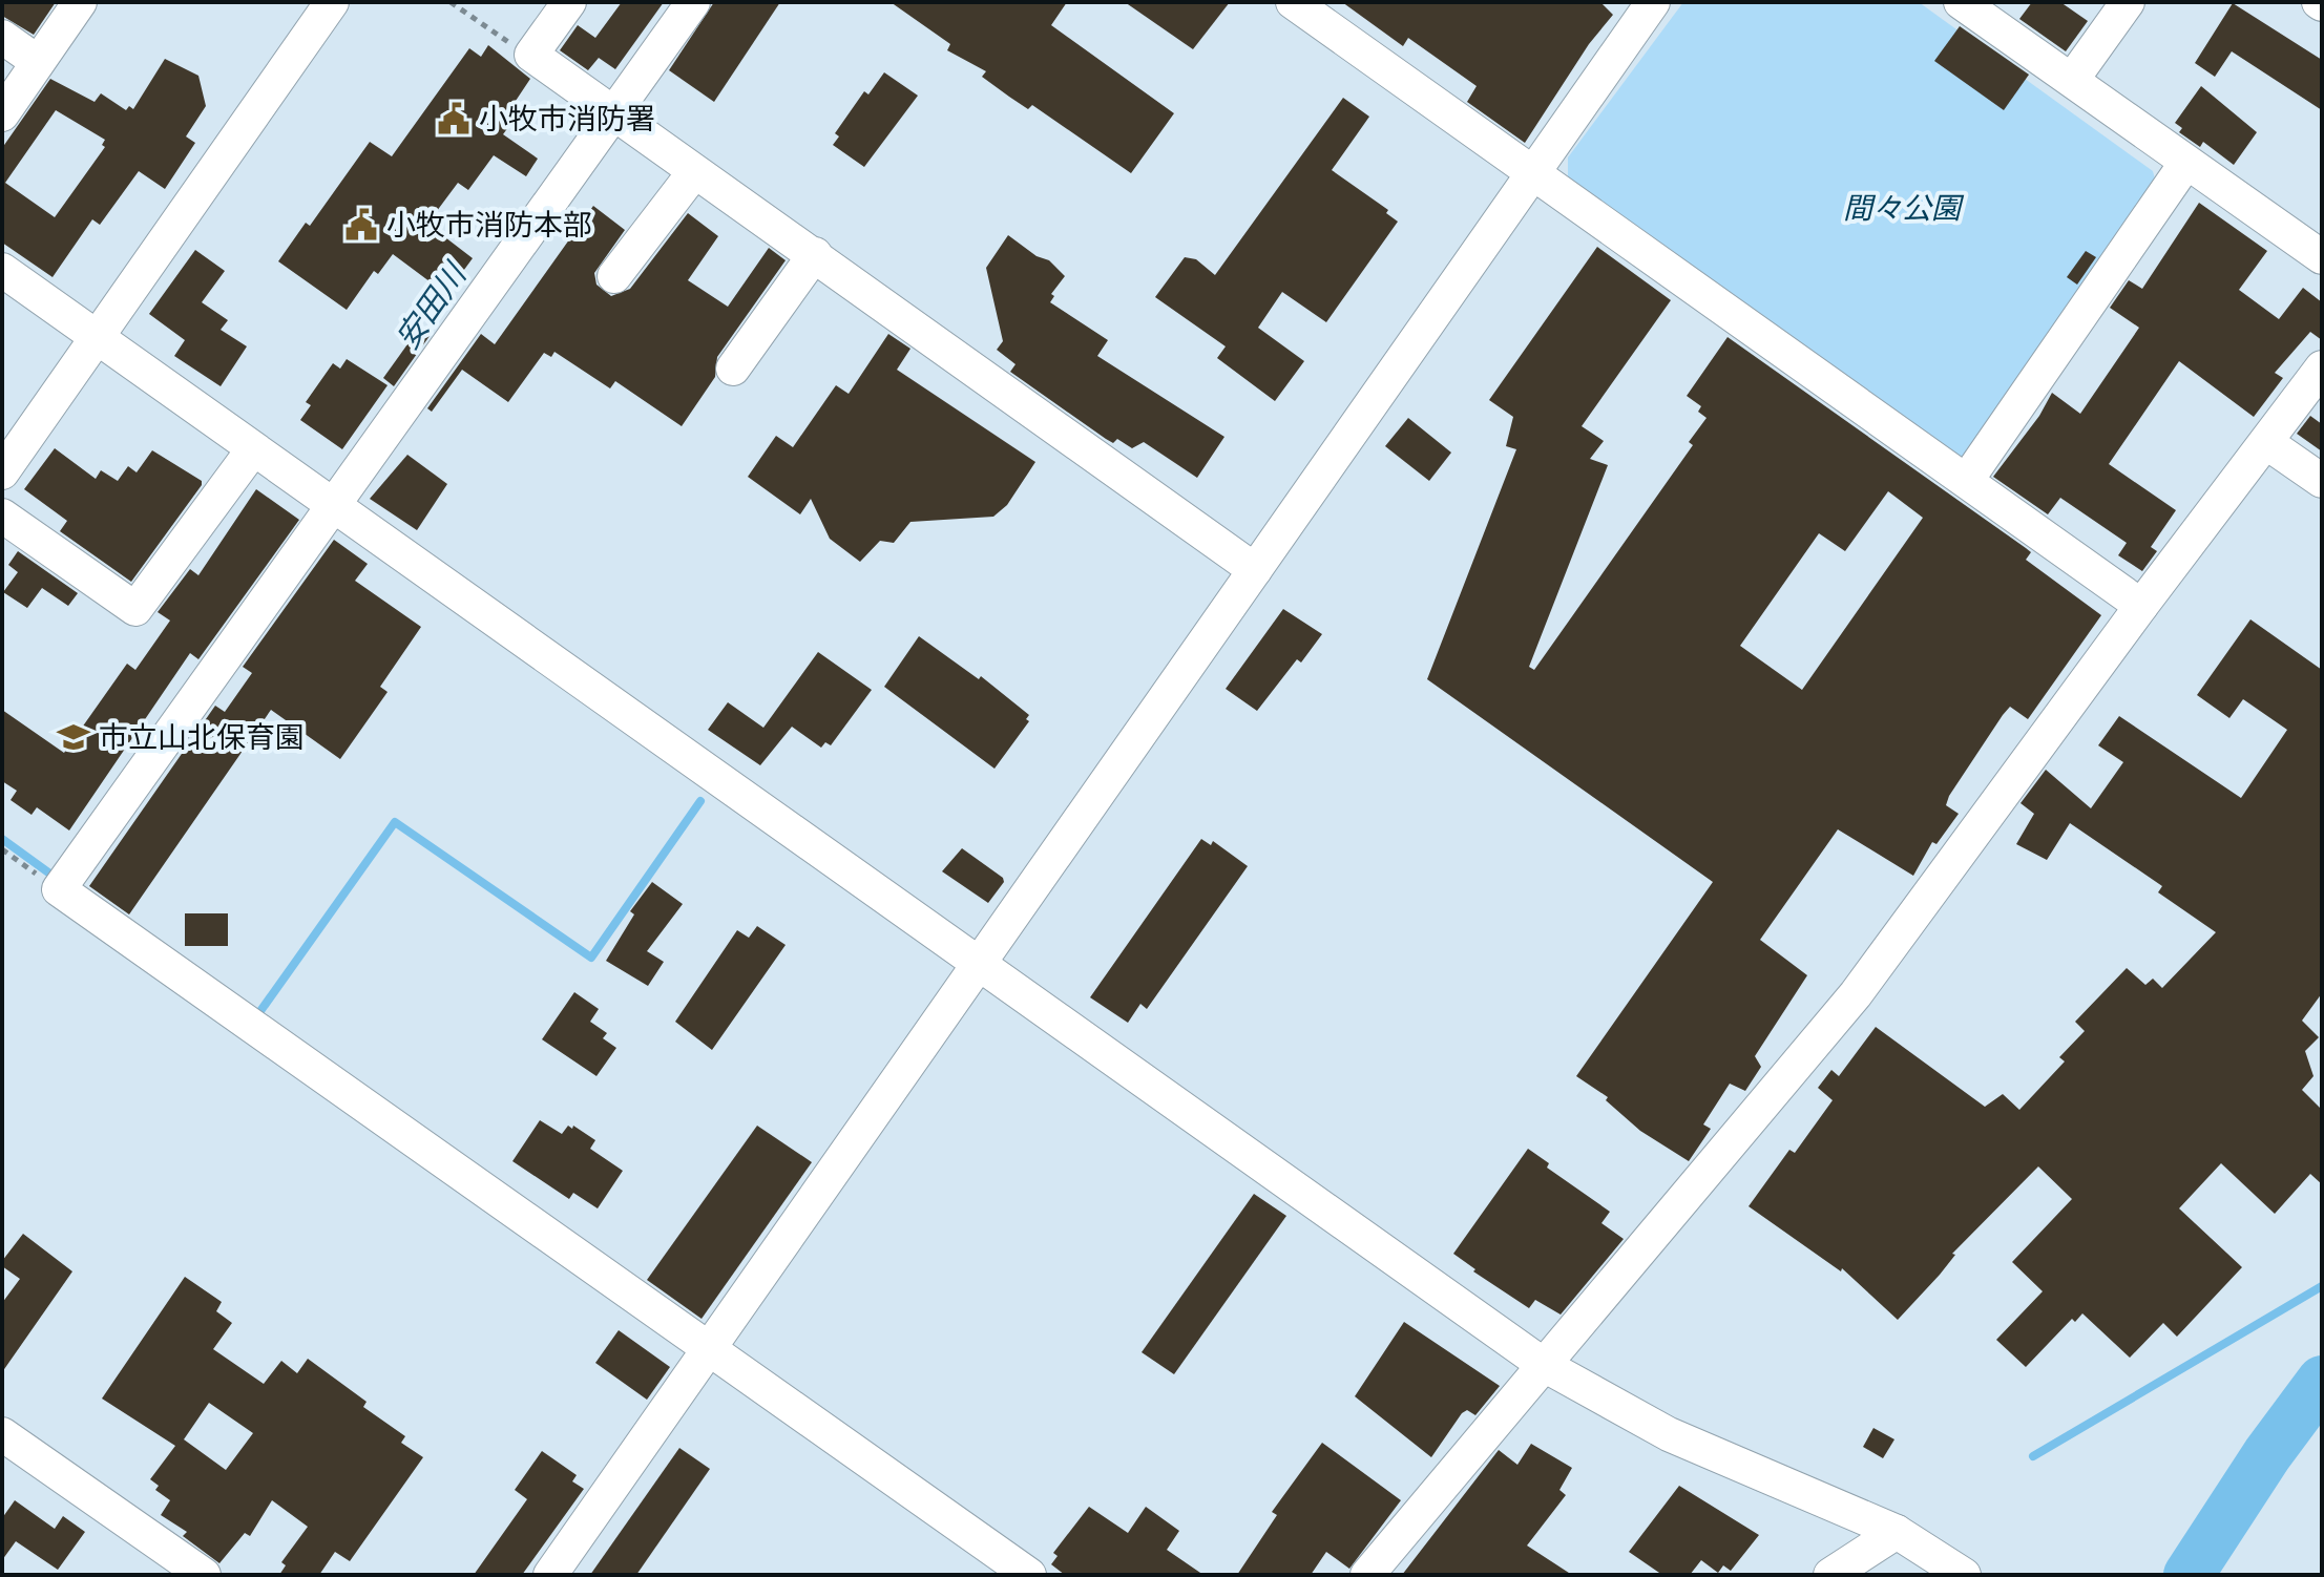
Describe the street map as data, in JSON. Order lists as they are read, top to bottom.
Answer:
{
  "water": ["安田川"],
  "parks": ["間々公園"],
  "places": {
    "public building": ["小牧市消防署", "小牧市消防本部"],
    "school or university": ["市立山北保育園"]
  }
}
